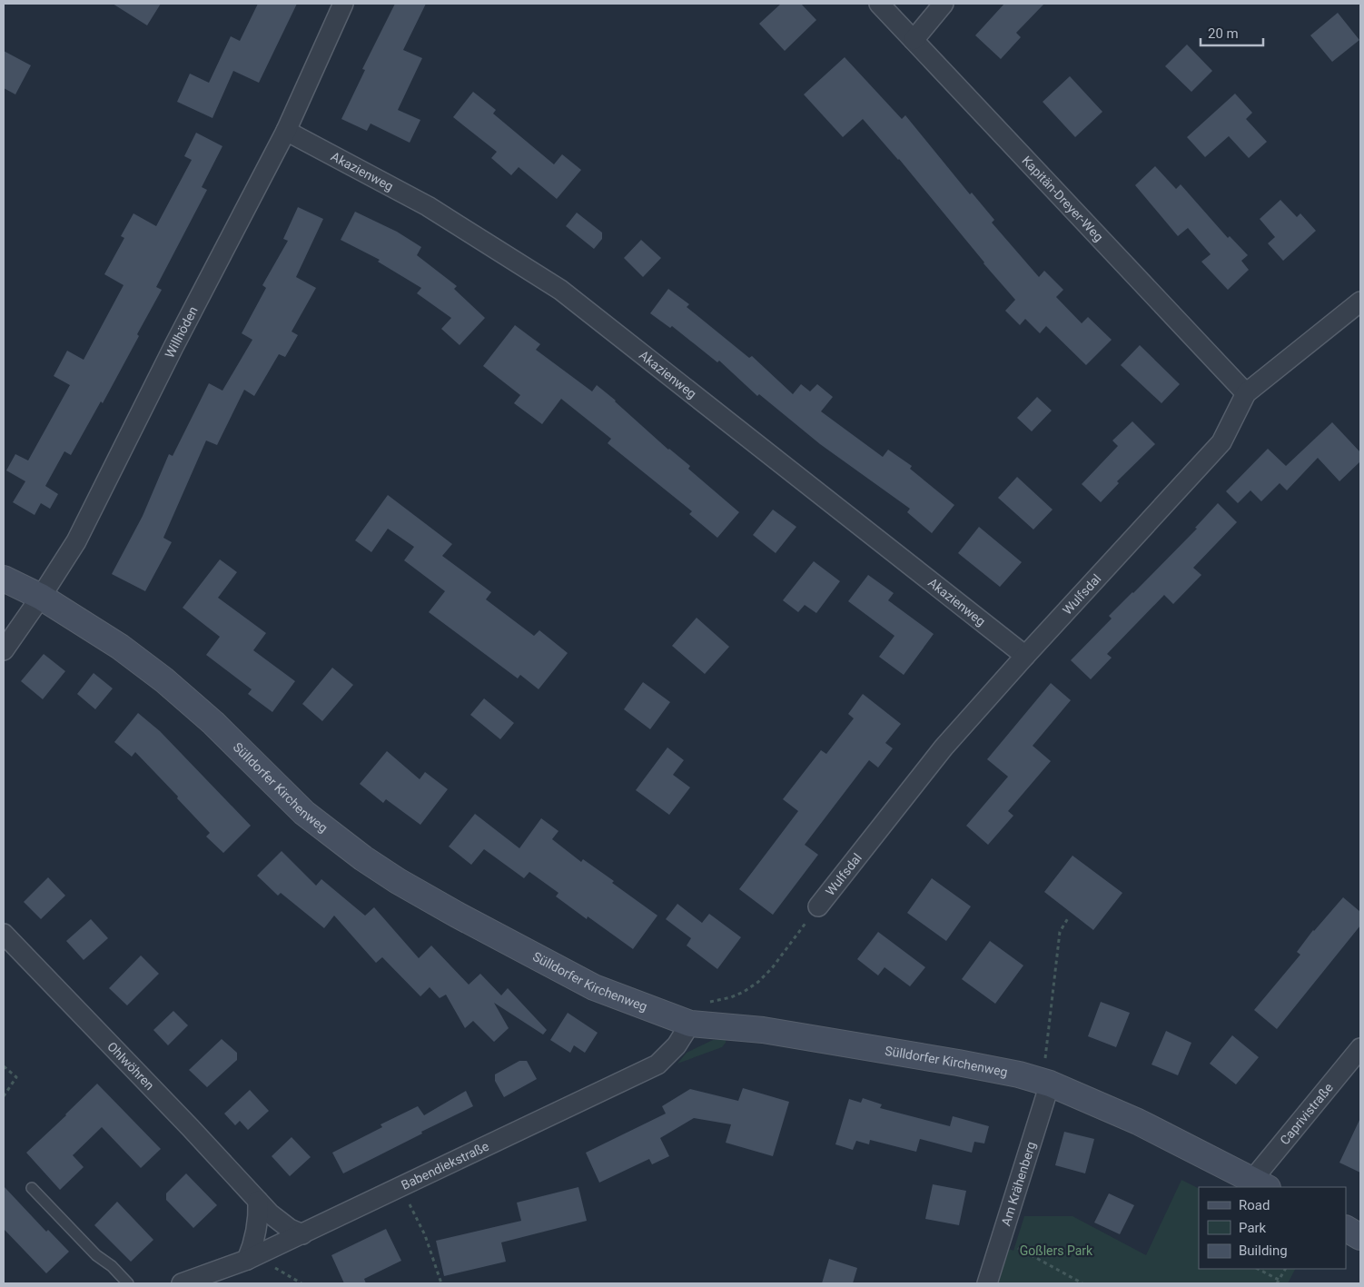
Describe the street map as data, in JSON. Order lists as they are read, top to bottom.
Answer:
{
  "streets": {
    "street": [
      "Akazienweg",
      "Kapitän-Dreyer-Weg",
      "Willhöden",
      "Wulfsdal",
      "Sülldorfer Kirchenweg",
      "Ohlwöhren",
      "Caprivistraße",
      "Babendiekstraße",
      "Am Krähenberg"
    ]
  },
  "crossings": [
    ["Akazienweg", "Willhöden"],
    ["Akazienweg", "Wulfsdal"],
    ["Kapitän-Dreyer-Weg", "Wulfsdal"],
    ["Willhöden", "Sülldorfer Kirchenweg"],
    ["Sülldorfer Kirchenweg", "Caprivistraße"],
    ["Sülldorfer Kirchenweg", "Babendiekstraße"],
    ["Sülldorfer Kirchenweg", "Am Krähenberg"],
    ["Ohlwöhren", "Babendiekstraße"]
  ],
  "parks": ["Goßlers Park"],
  "legend": ["Road", "Park", "Building"],
  "scale_bar": "20 m"
}
